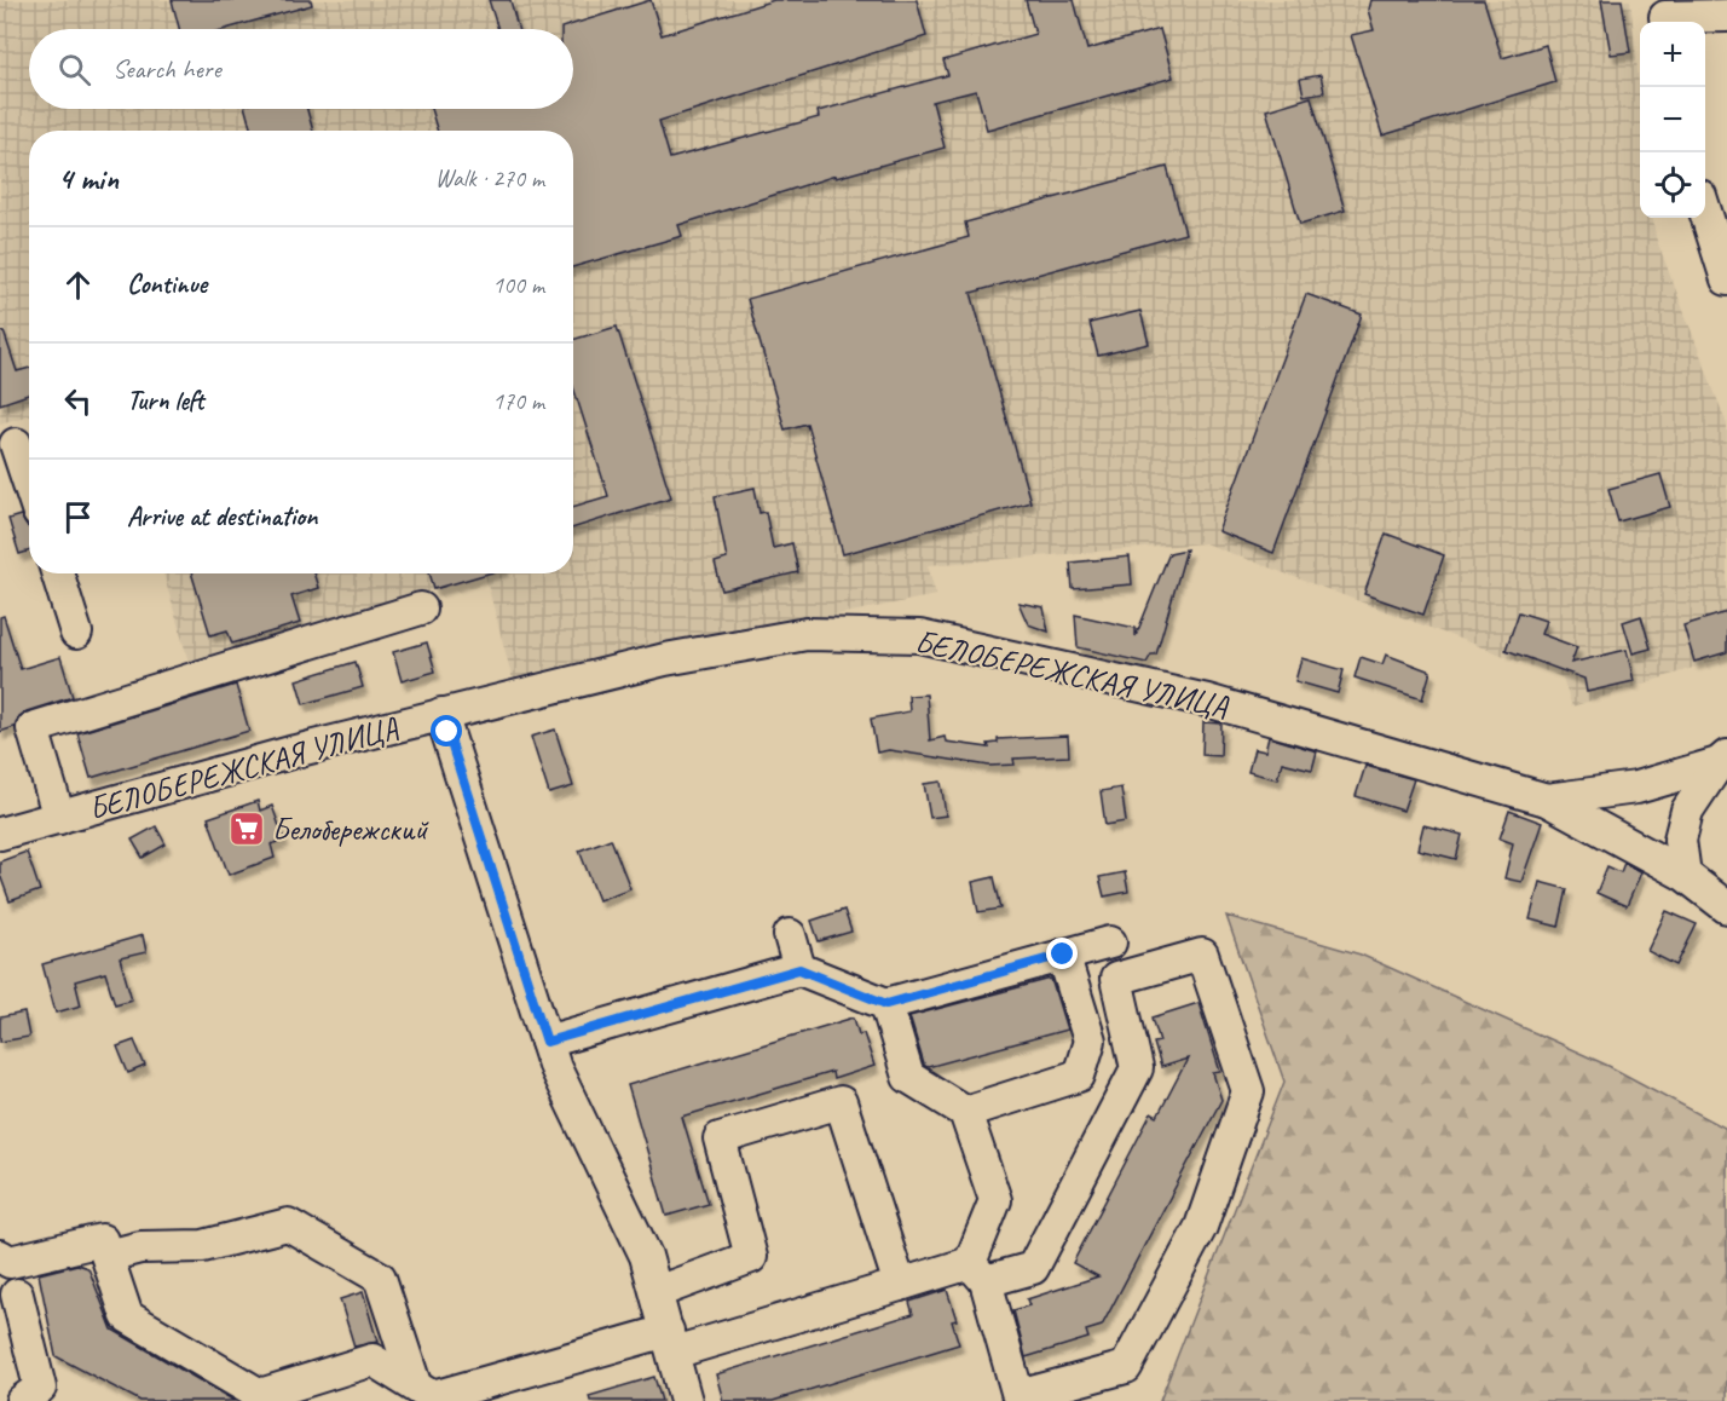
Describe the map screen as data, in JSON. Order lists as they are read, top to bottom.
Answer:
{
  "streets": {
    "street": ["БЕЛОБЕРЕЖСКАЯ УЛИЦА"]
  },
  "places": {
    "supermarket": ["Белобережский"]
  },
  "page": {
    "map_buttons": ["+", "−"],
    "search": "Search here",
    "heading": ["4 min", "Walk · 270 m"],
    "list": [
      ["Continue", "100 m"],
      ["Turn left", "170 m"],
      "Arrive at destination"
    ]
  }
}
